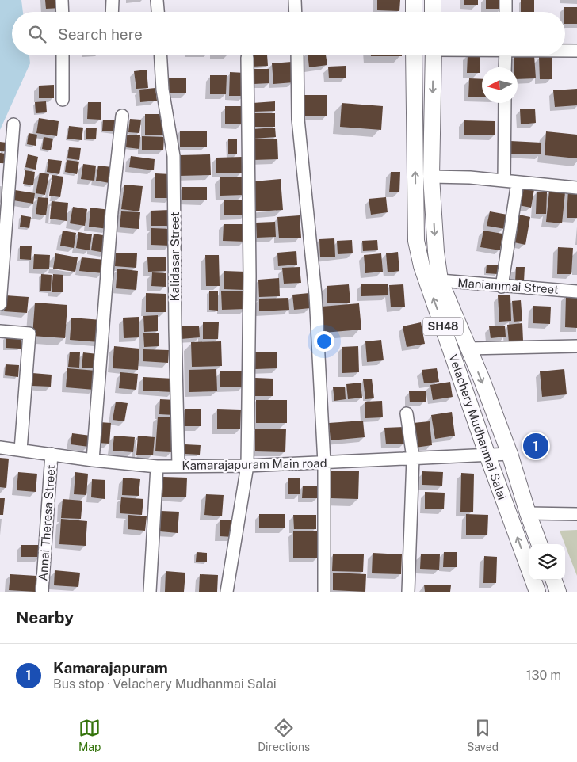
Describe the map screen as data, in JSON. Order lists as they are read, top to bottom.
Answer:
{
  "streets": {
    "main road": ["SH48", "Velachery Mudhanmai Salai"],
    "street": [
      "Kalidasar Street",
      "Maniammai Street",
      "Kamarajapuram Main road",
      "Annai Theresa Street"
    ]
  },
  "crossings": [
    ["Kalidasar Street", "Kamarajapuram Main road"],
    ["Maniammai Street", "Velachery Mudhanmai Salai"],
    ["Velachery Mudhanmai Salai", "Kamarajapuram Main road"],
    ["Kamarajapuram Main road", "Annai Theresa Street"]
  ],
  "north": "left",
  "page": {
    "search": "Search here",
    "pins": "1",
    "heading": "Nearby",
    "list": [
      {
        "mark": "1",
        "name": "Kamarajapuram",
        "note": "Bus stop · Velachery Mudhanmai Salai",
        "value": "130 m"
      }
    ],
    "nav": ["Map", "Directions", "Saved"]
  }
}
